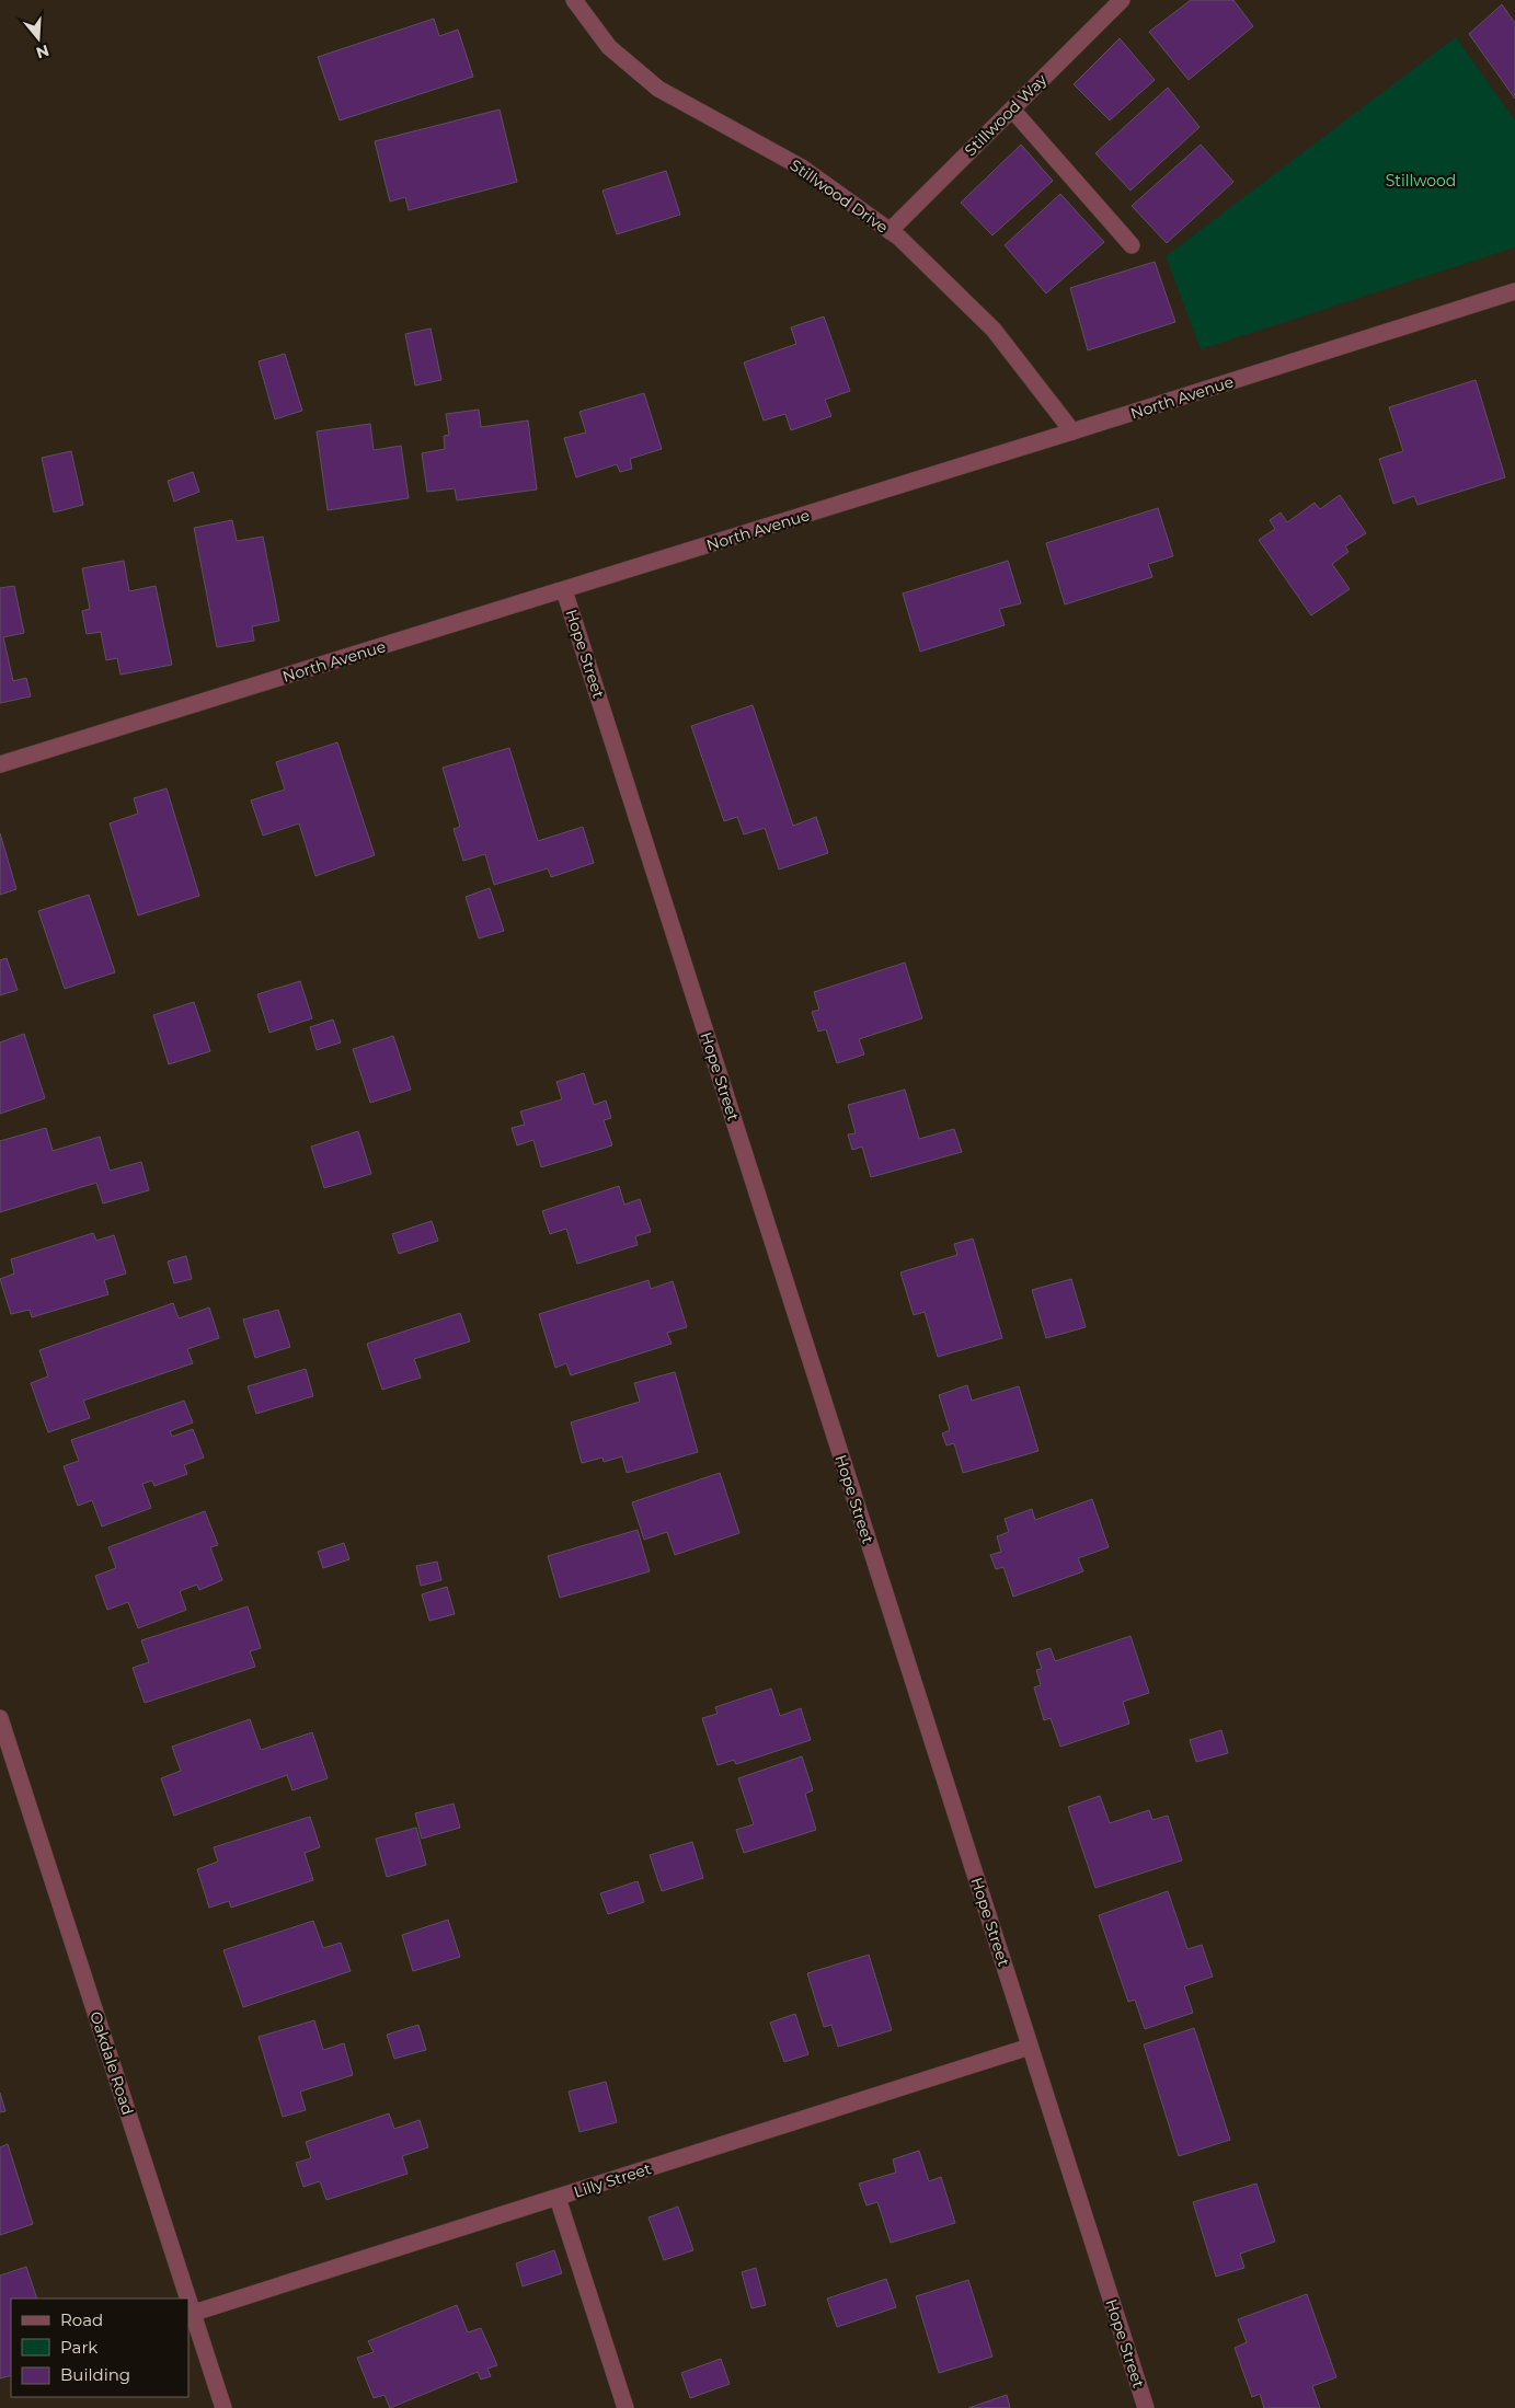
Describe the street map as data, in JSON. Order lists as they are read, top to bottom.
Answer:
{
  "streets": {
    "street": [
      "Stillwood Way",
      "Stillwood Drive",
      "North Avenue",
      "Hope Street",
      "Oakdale Road",
      "Lilly Street"
    ]
  },
  "crossings": [
    ["Stillwood Way", "Stillwood Drive"],
    ["Stillwood Drive", "North Avenue"],
    ["North Avenue", "Hope Street"],
    ["Hope Street", "Lilly Street"],
    ["Oakdale Road", "Lilly Street"]
  ],
  "parks": ["Stillwood"],
  "legend": ["Road", "Park", "Building"],
  "north": "bottom"
}
